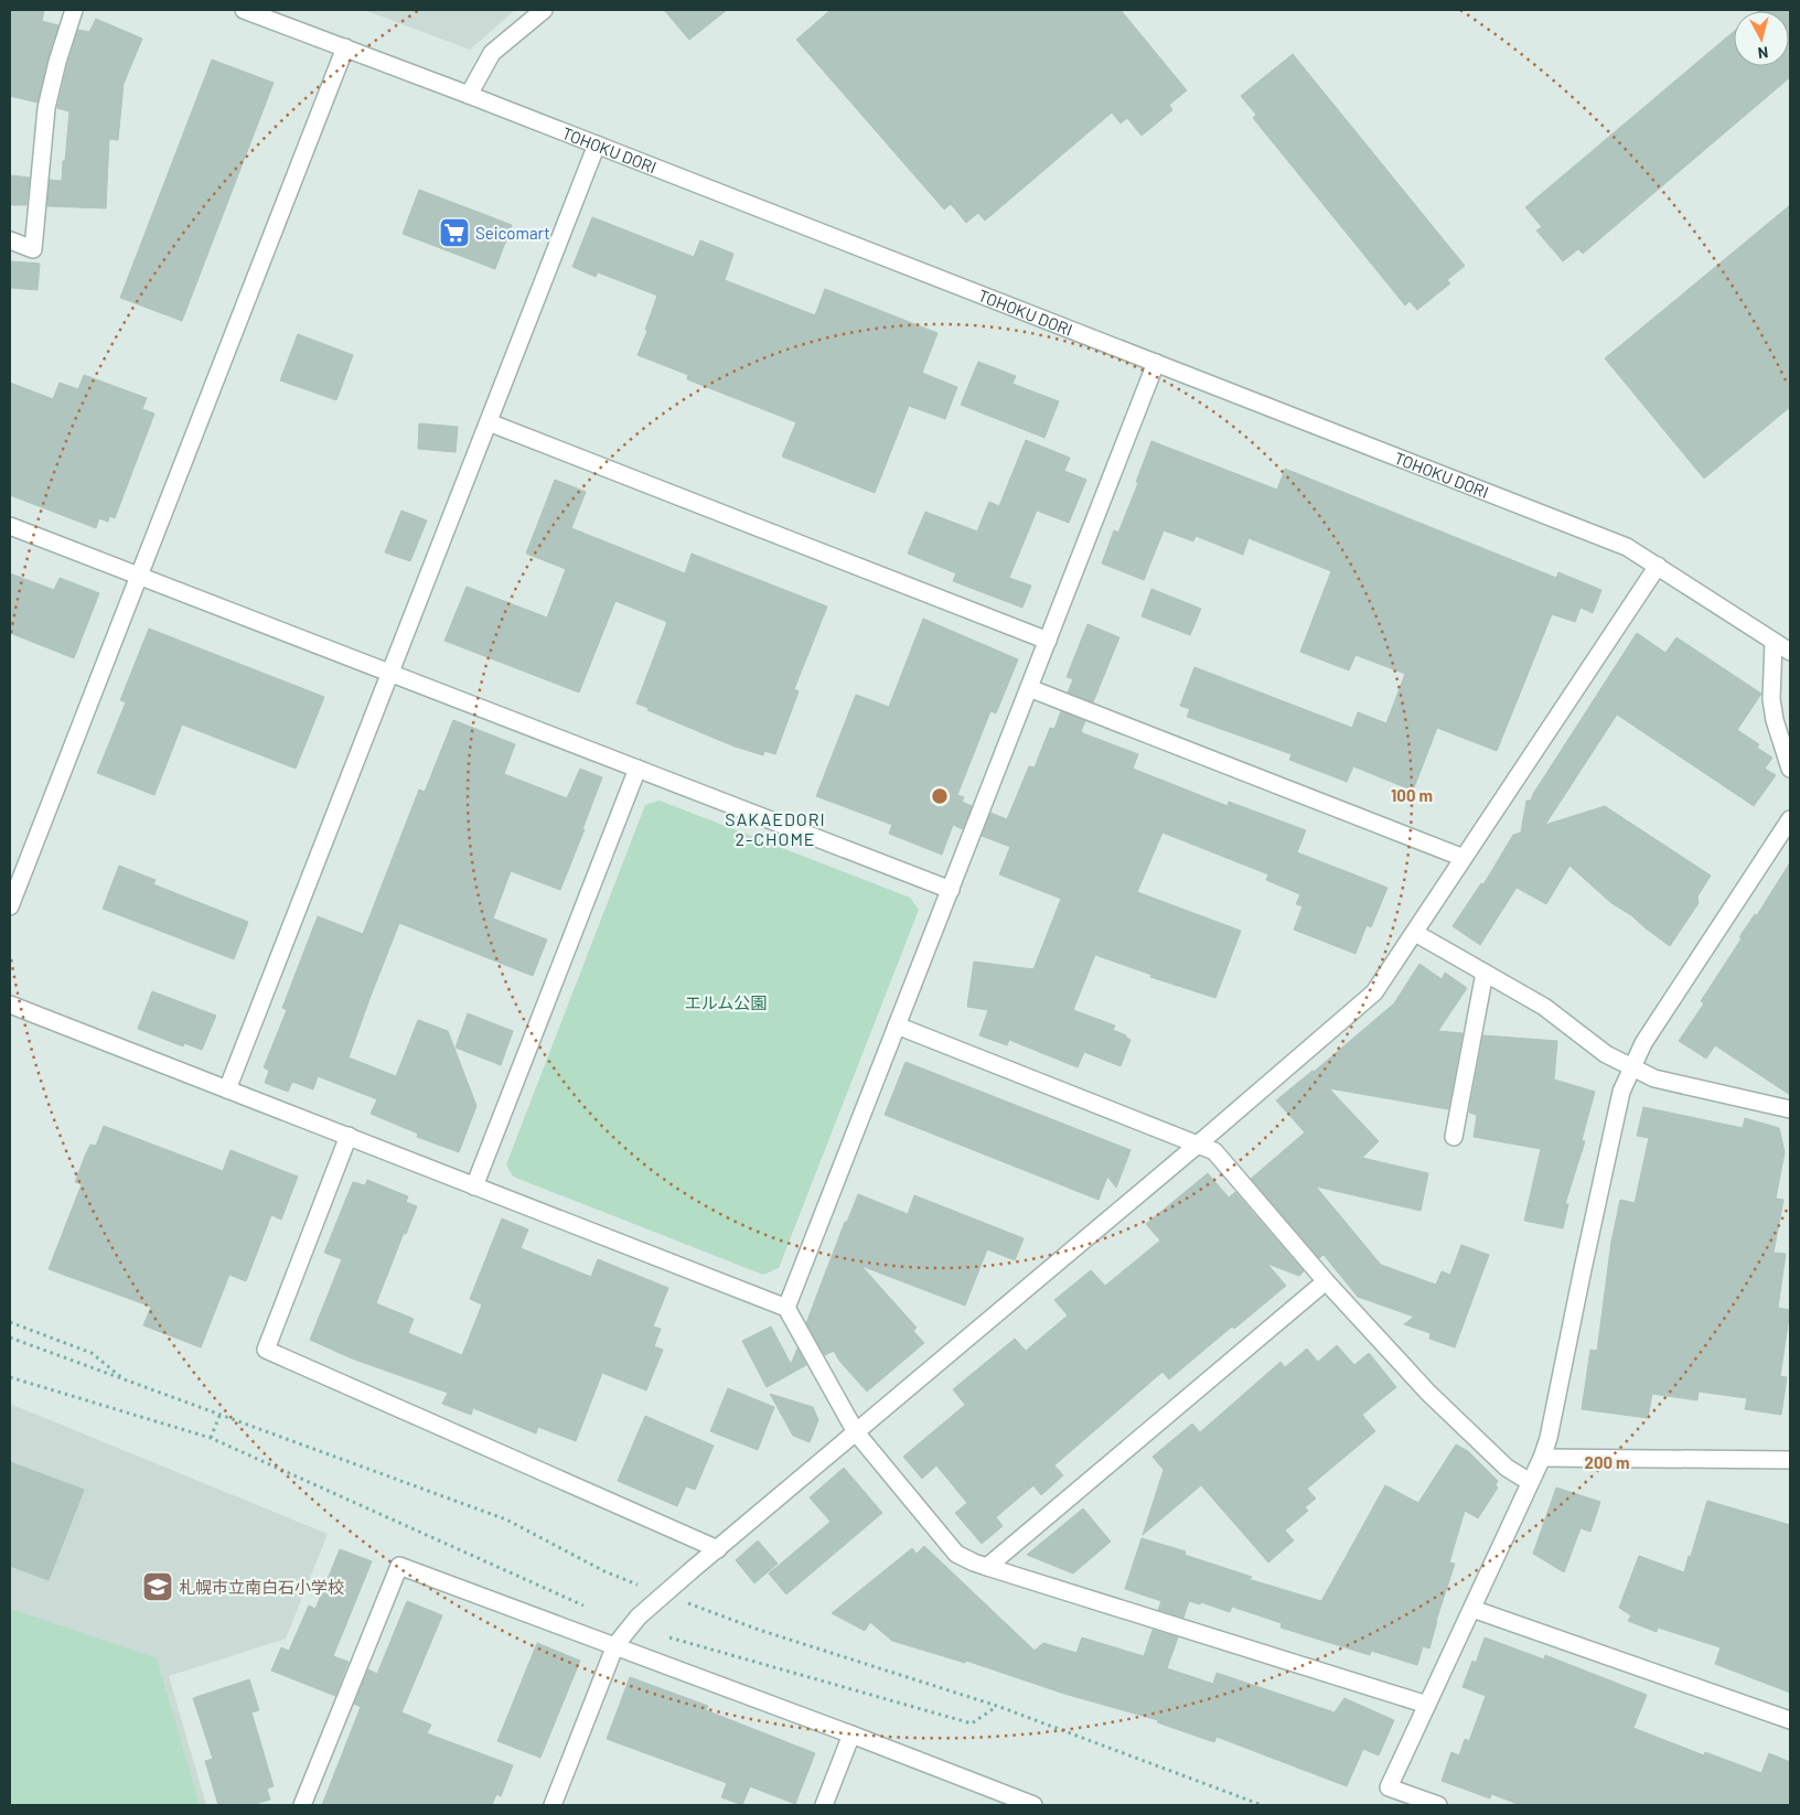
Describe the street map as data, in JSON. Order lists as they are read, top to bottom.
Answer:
{
  "streets": {
    "street": ["TOHOKU DORI"]
  },
  "districts": ["SAKAEDORI 2-CHOME"],
  "parks": ["エルム公園"],
  "places": {
    "supermarket": ["Seicomart"],
    "school or university": ["札幌市立南白石小学校"]
  },
  "north": "bottom",
  "rings": ["100 m", "200 m"]
}
